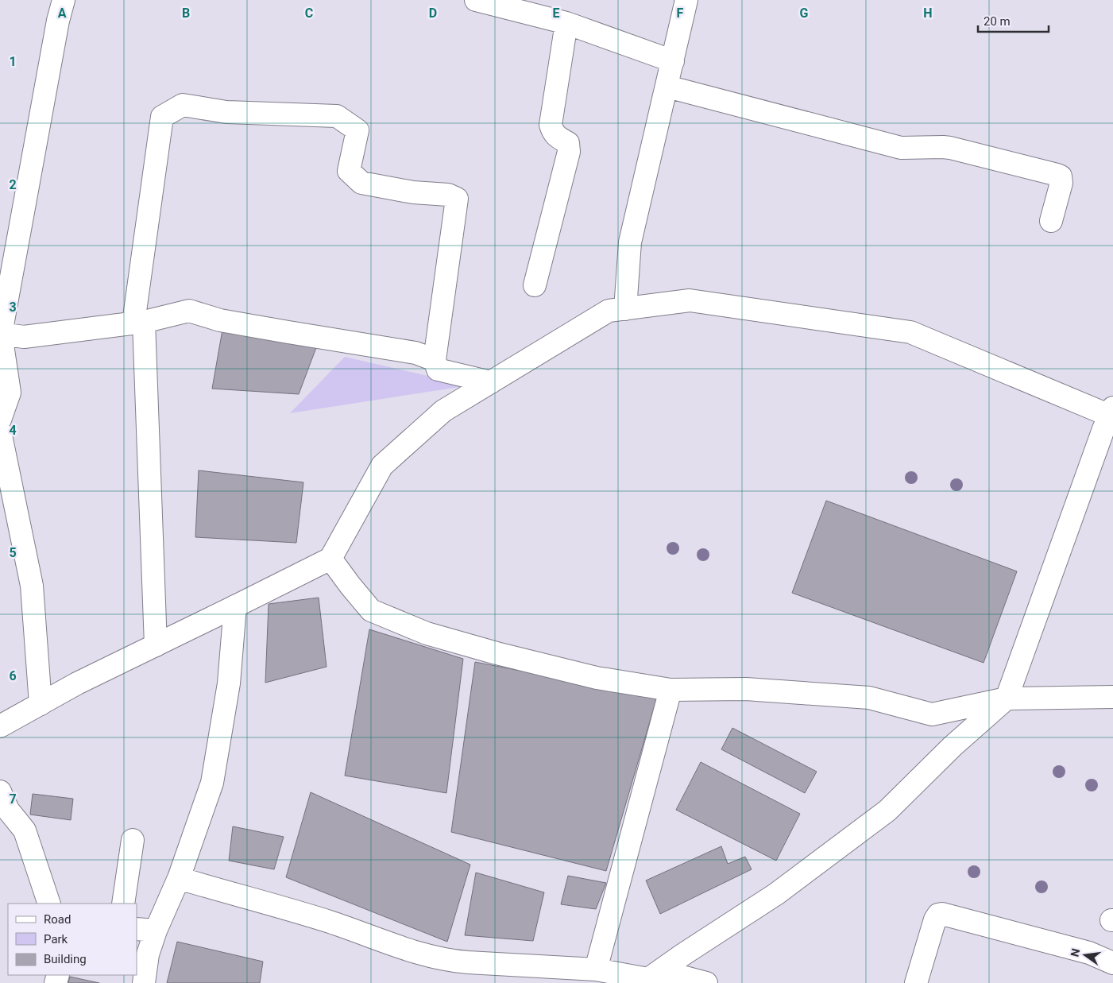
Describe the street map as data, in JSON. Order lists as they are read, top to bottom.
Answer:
{
  "legend": ["Road", "Park", "Building"],
  "scale_bar": "20 m",
  "north": "left",
  "grid": {
    "columns": [
      "A",
      "B",
      "C",
      "D",
      "E",
      "F",
      "G",
      "H"
    ],
    "rows": [
      "1",
      "2",
      "3",
      "4",
      "5",
      "6",
      "7"
    ]
  }
}
